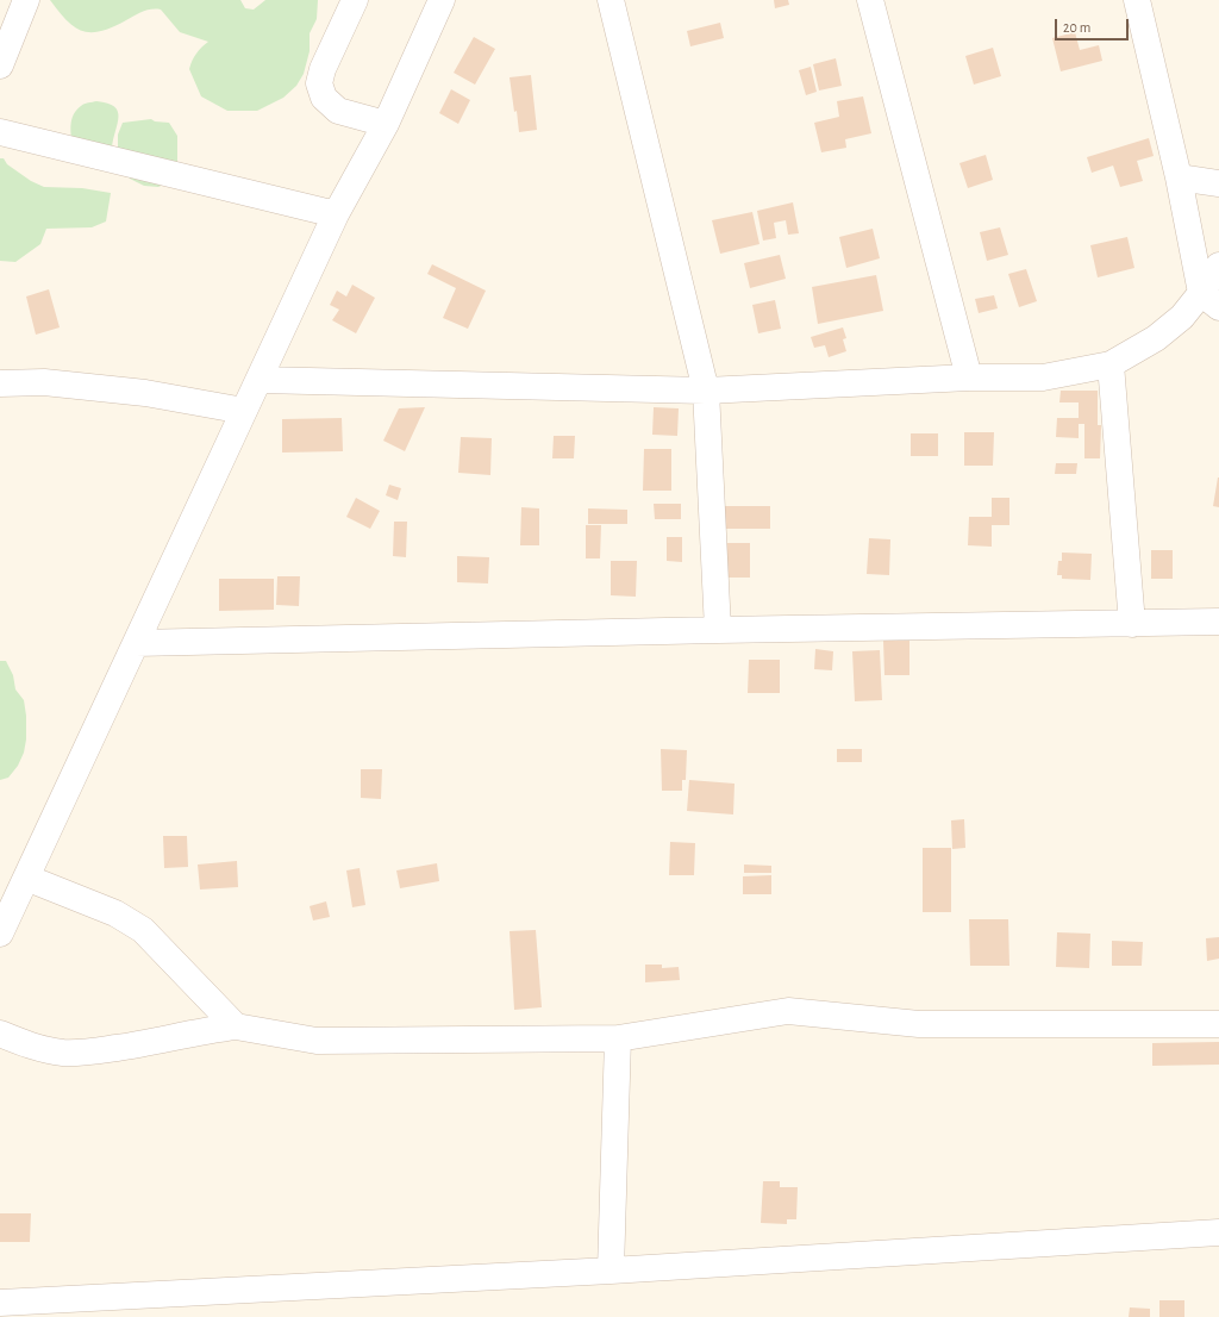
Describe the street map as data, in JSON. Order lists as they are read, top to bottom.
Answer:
{
  "scale_bar": "20 m"
}
